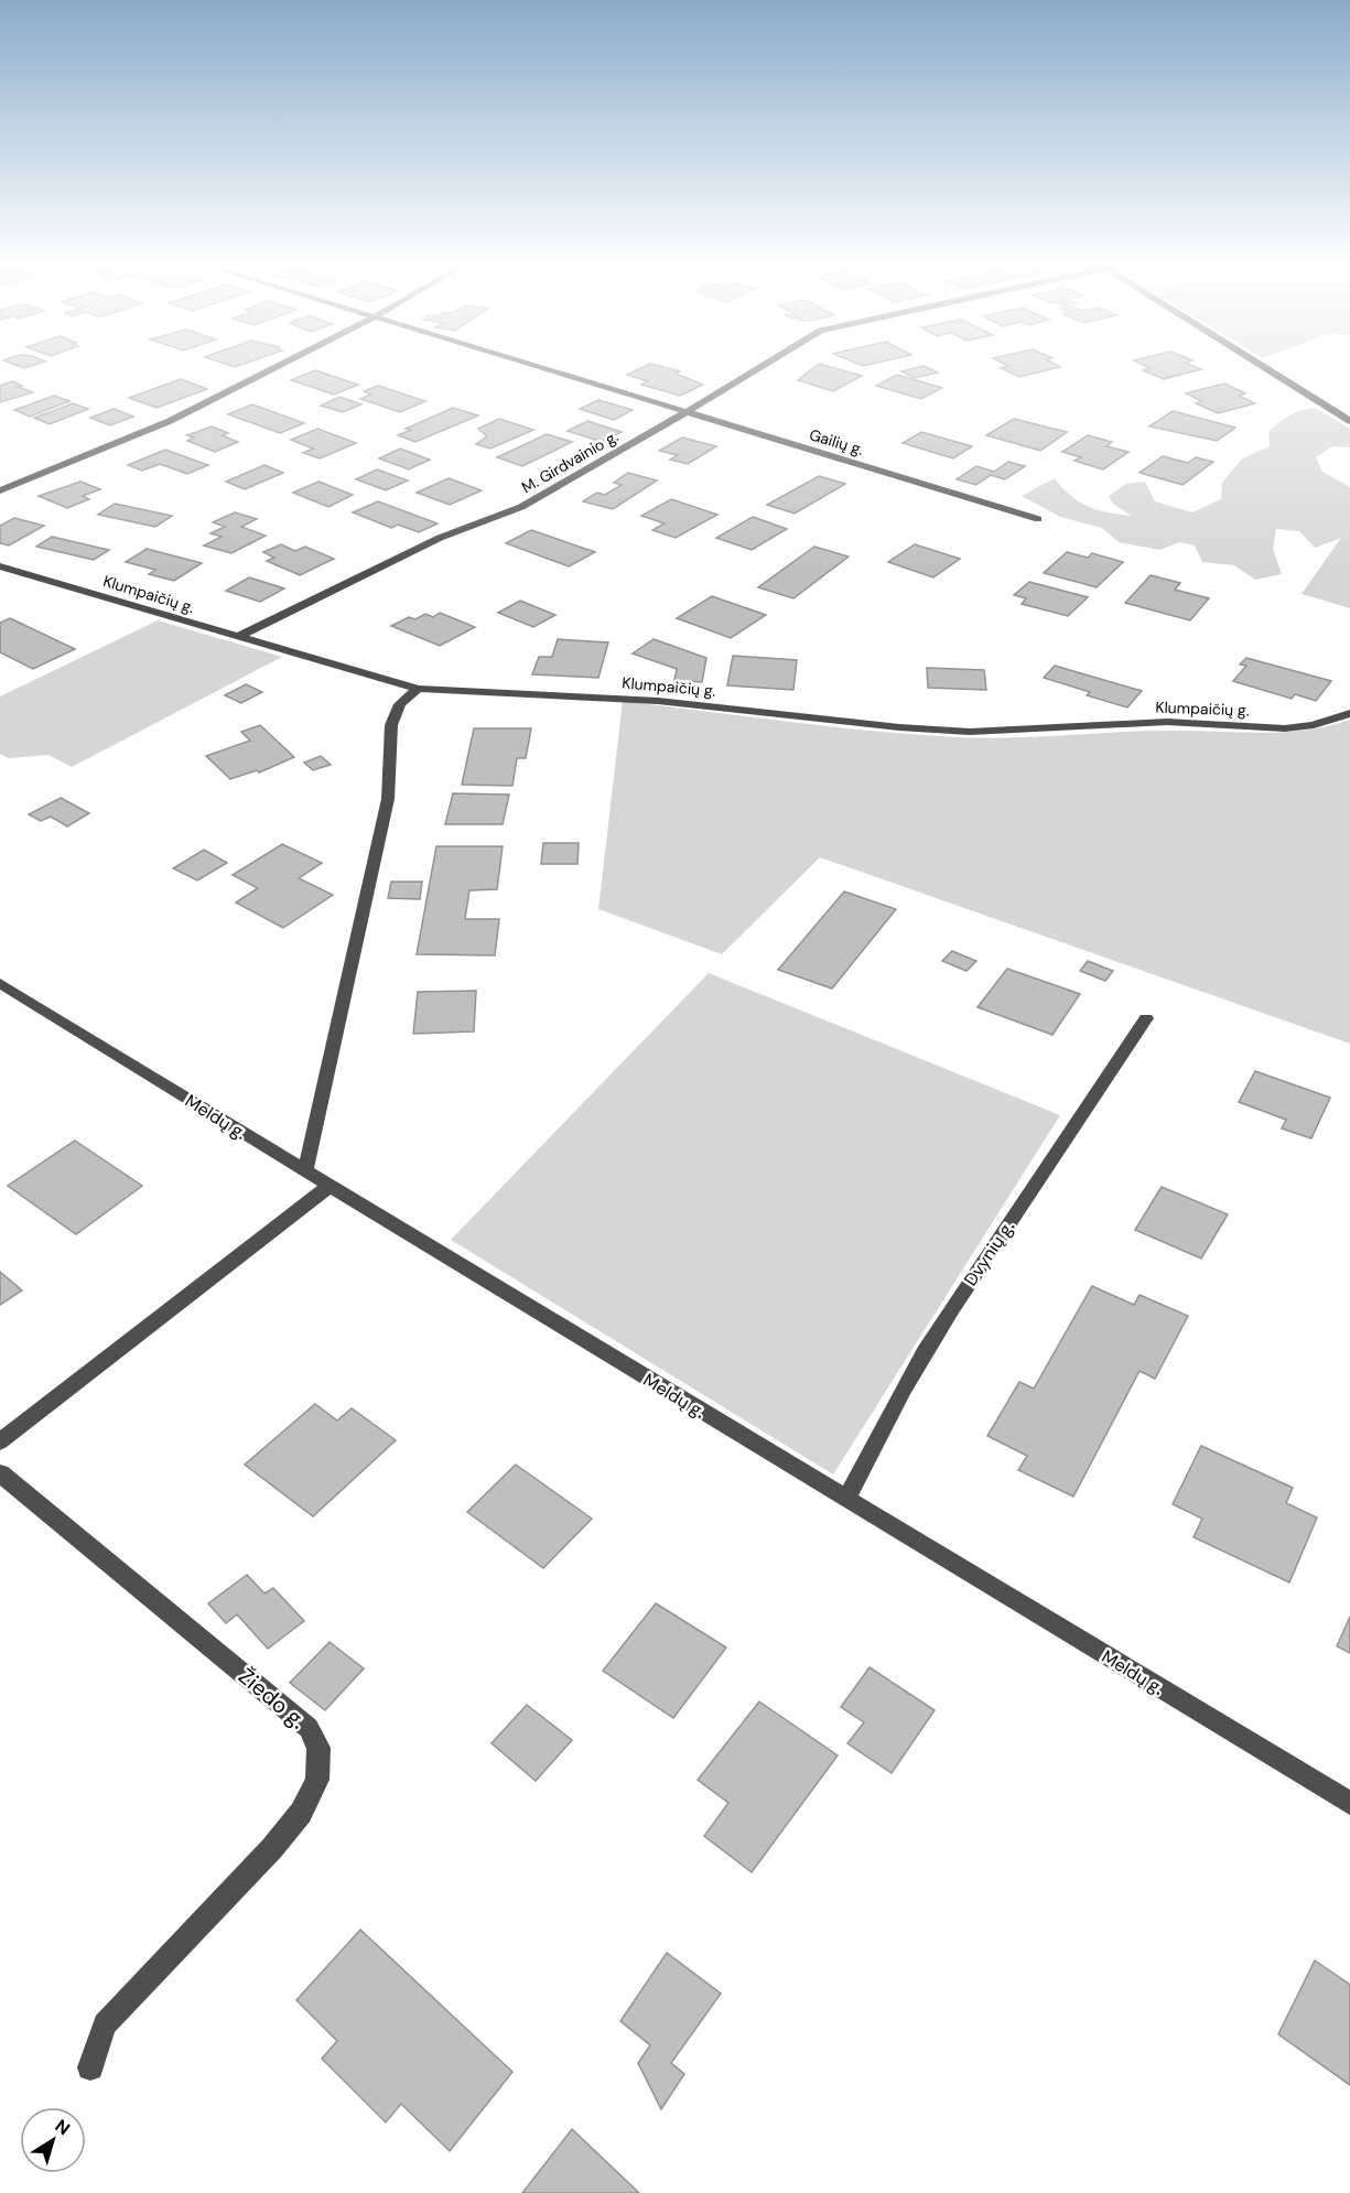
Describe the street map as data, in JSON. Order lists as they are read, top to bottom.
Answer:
{
  "streets": {
    "street": [
      "Gailių g.",
      "M. Girdvainio g.",
      "Klumpaičių g.",
      "Meldų g.",
      "Dvynių g.",
      "Žiedo g."
    ]
  },
  "crossings": [
    ["Gailių g.", "M. Girdvainio g."],
    ["M. Girdvainio g.", "Klumpaičių g."],
    ["Meldų g.", "Dvynių g."]
  ],
  "north": "top right"
}
